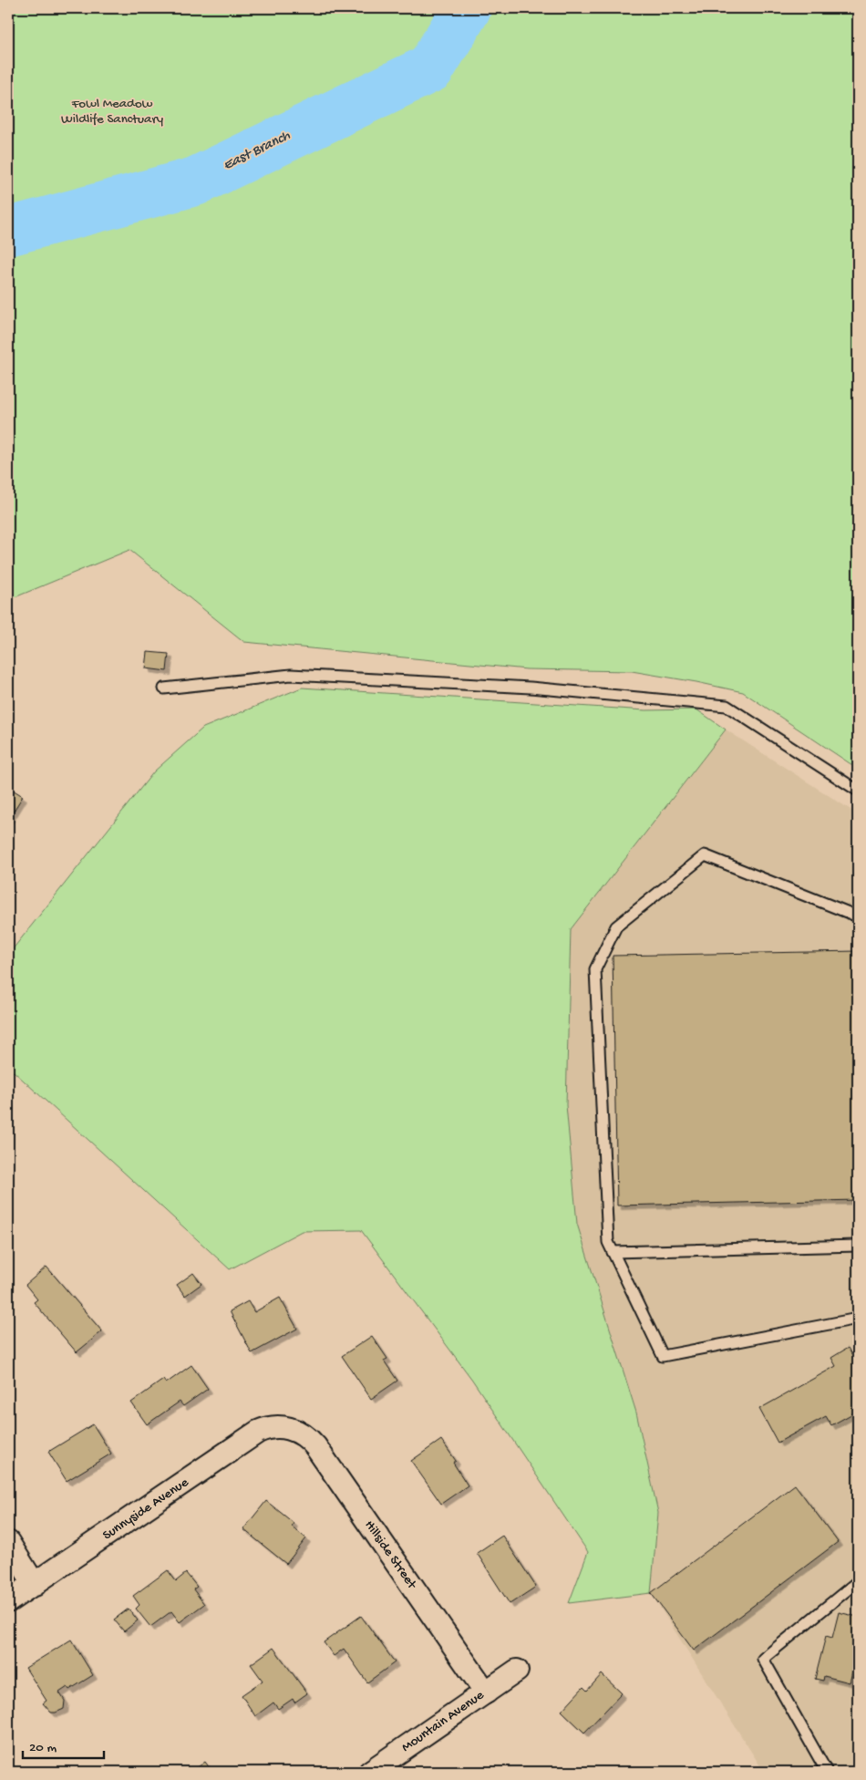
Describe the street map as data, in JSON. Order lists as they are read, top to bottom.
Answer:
{
  "streets": {
    "street": ["Sunnyside Avenue", "Hillside Street", "Mountain Avenue"]
  },
  "crossings": [
    ["Sunnyside Avenue", "Hillside Street"],
    ["Hillside Street", "Mountain Avenue"]
  ],
  "water": ["East Branch"],
  "parks": ["Fowl Meadow Wildlife Sanctuary"],
  "scale_bar": "20 m"
}
